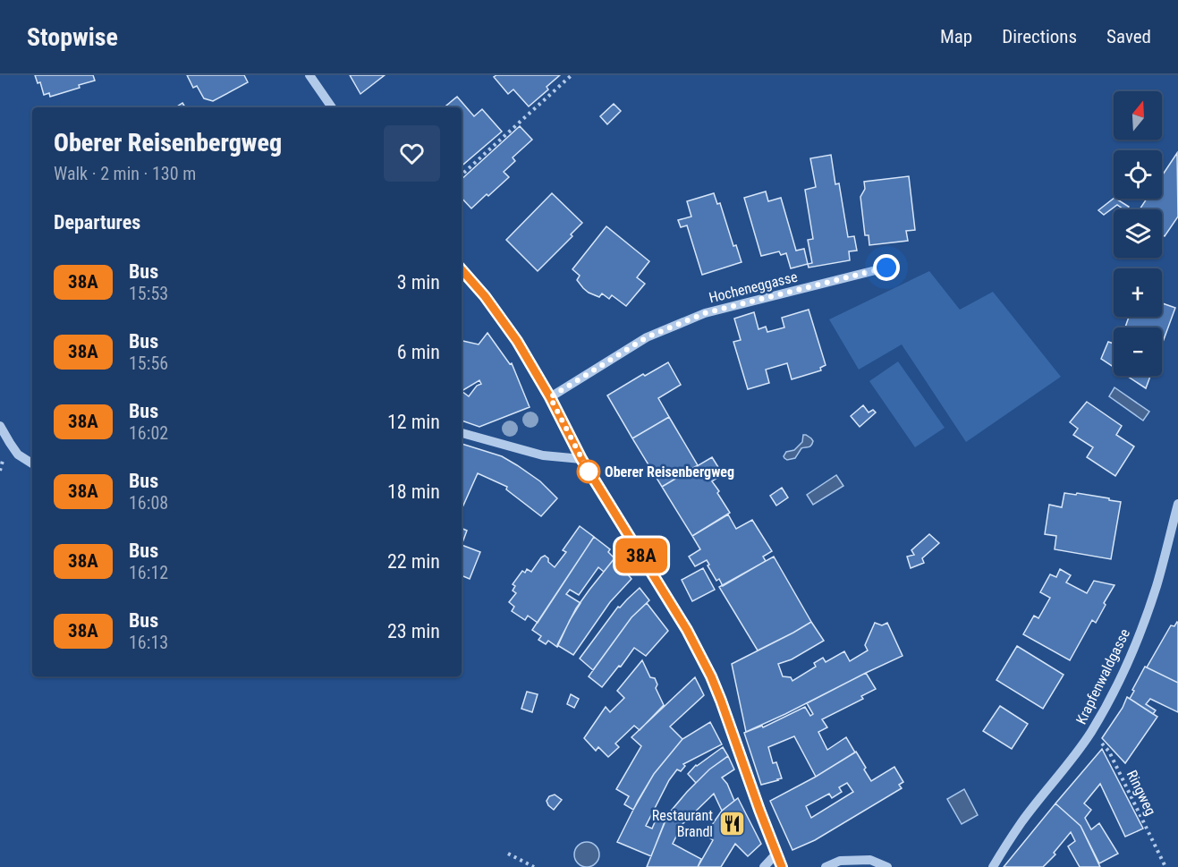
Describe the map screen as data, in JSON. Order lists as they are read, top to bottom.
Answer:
{
  "streets": {
    "street": ["Hocheneggasse", "Krapfenwaldgasse"],
    "path": ["Ringweg"]
  },
  "crossings": [
    ["Krapfenwaldgasse", "Ringweg"]
  ],
  "places": {
    "other": ["Oberer Reisenbergweg"],
    "restaurant": ["Restaurant Brandl"]
  },
  "lines": ["bus line 38A"],
  "north": "top",
  "page": {
    "header": "Stopwise",
    "nav": ["Map", "Directions", "Saved"],
    "on_map": "38A",
    "map_buttons": ["+", "−"],
    "heading": [
      ["Oberer Reisenbergweg", "Walk · 2 min · 130 m"],
      "Departures"
    ],
    "list": [
      {
        "mark": "38A",
        "name": "Bus",
        "note": "15:53",
        "value": "3 min"
      },
      {
        "mark": "38A",
        "name": "Bus",
        "note": "15:56",
        "value": "6 min"
      },
      {
        "mark": "38A",
        "name": "Bus",
        "note": "16:02",
        "value": "12 min"
      },
      {
        "mark": "38A",
        "name": "Bus",
        "note": "16:08",
        "value": "18 min"
      },
      {
        "mark": "38A",
        "name": "Bus",
        "note": "16:12",
        "value": "22 min"
      },
      {
        "mark": "38A",
        "name": "Bus",
        "note": "16:13",
        "value": "23 min"
      }
    ]
  }
}
